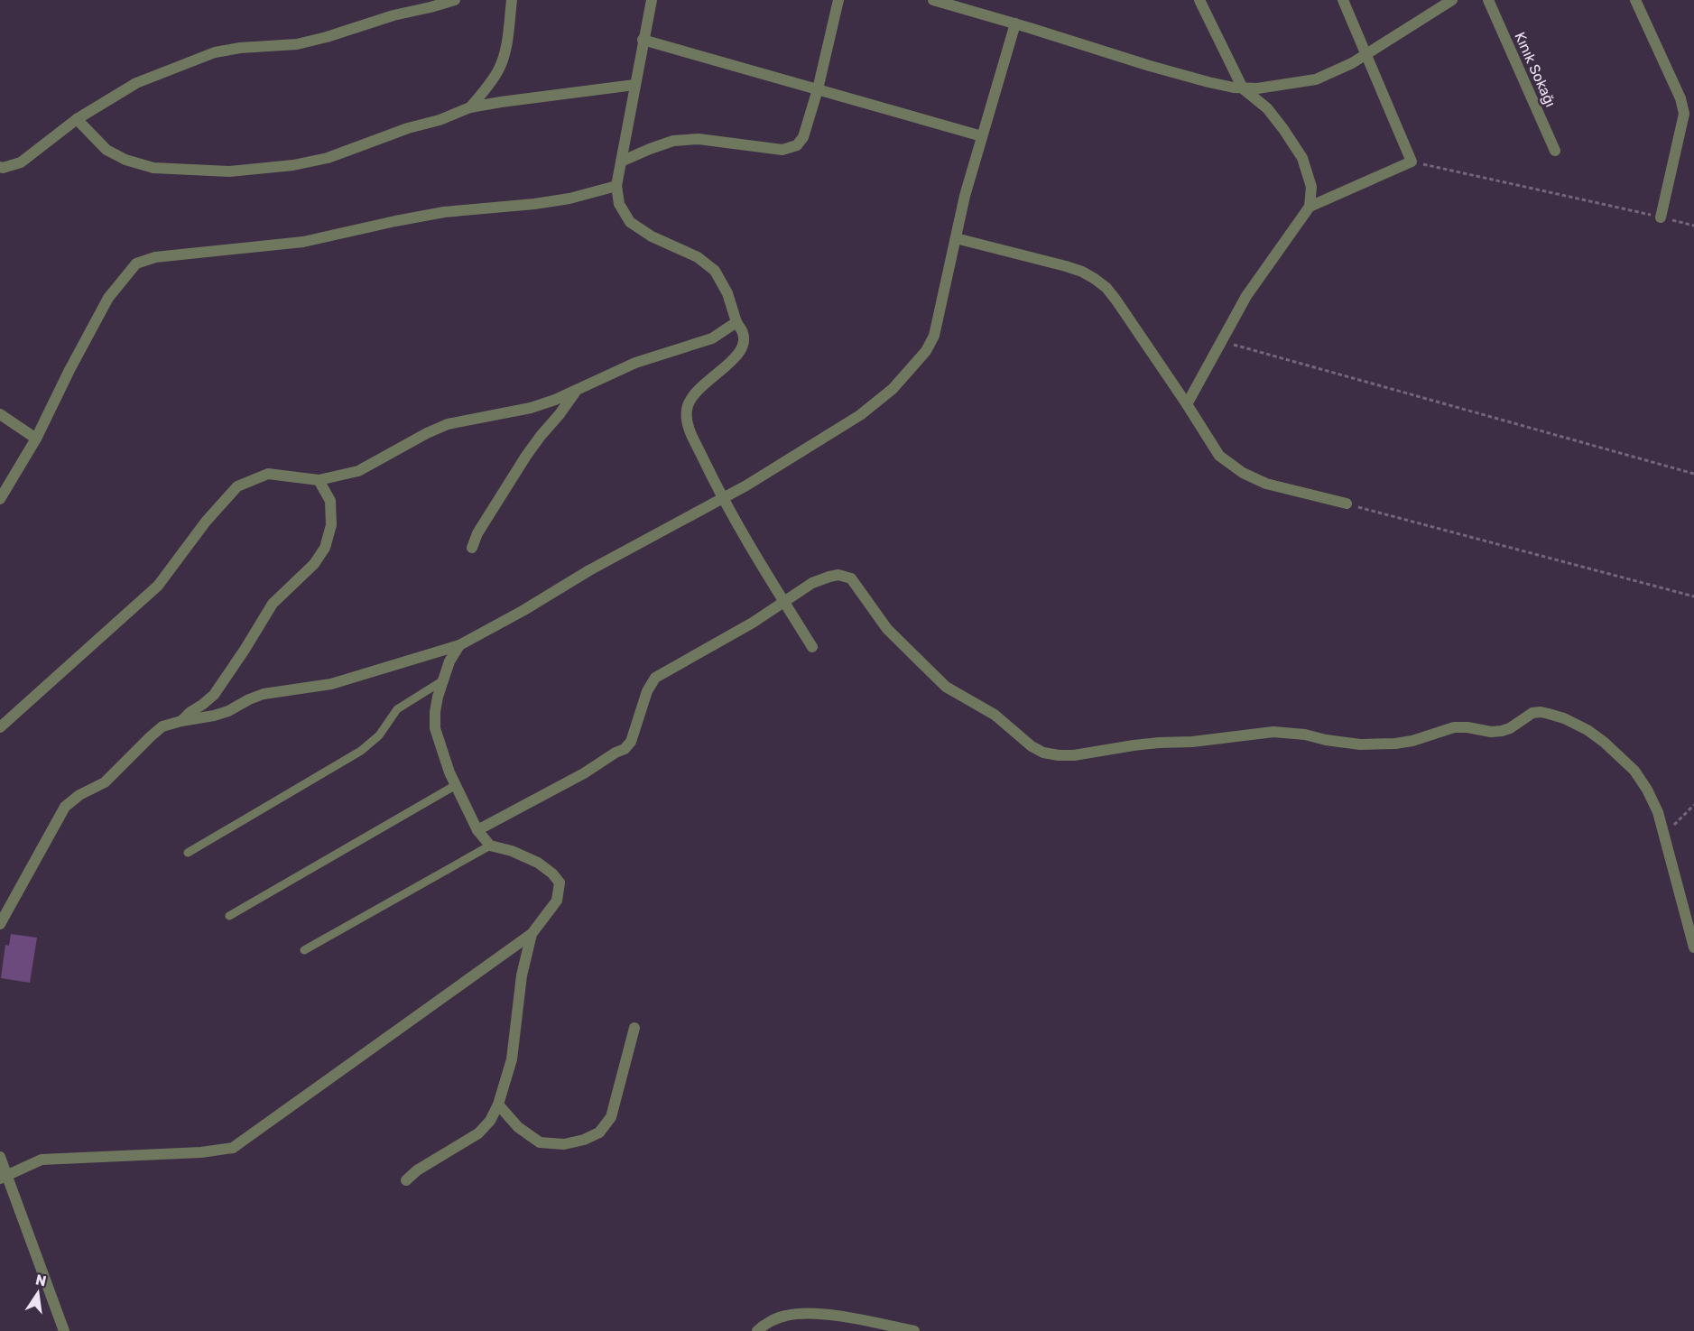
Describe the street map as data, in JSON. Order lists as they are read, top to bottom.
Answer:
{
  "streets": {
    "street": ["Kınık Sokağı"]
  },
  "north": "top"
}
